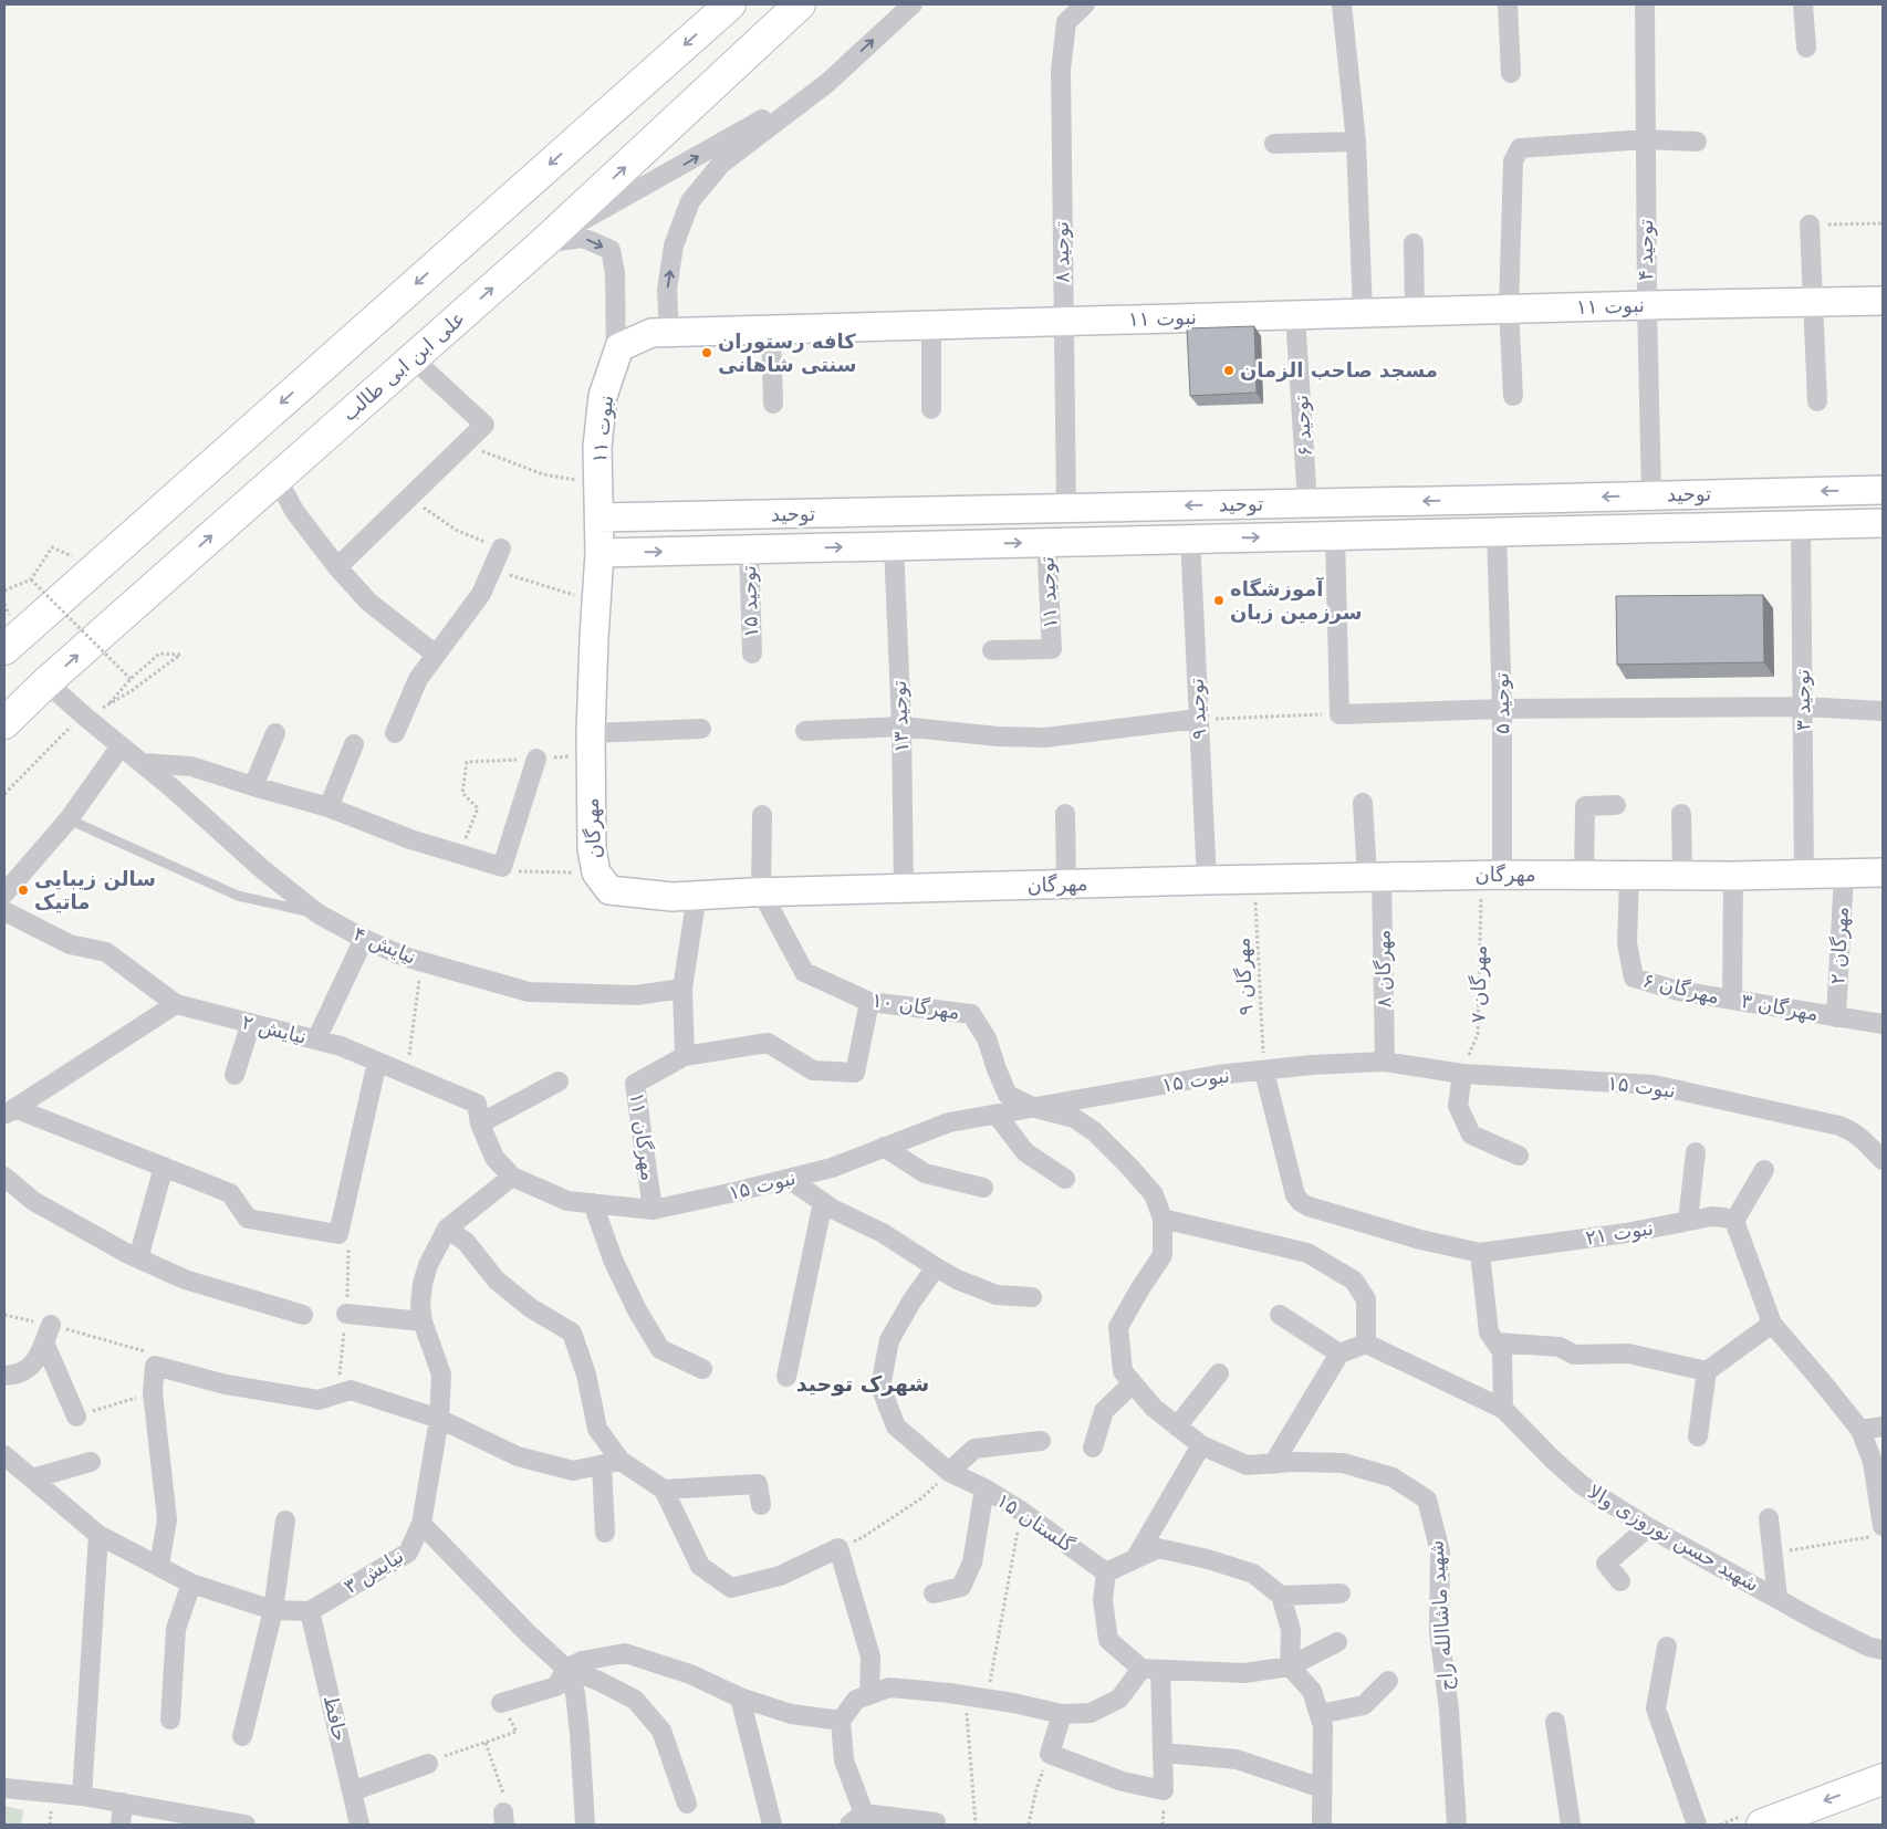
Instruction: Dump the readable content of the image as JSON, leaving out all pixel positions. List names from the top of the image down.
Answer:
{
  "streets": {
    "main road": ["علی ابن ابی طالب"],
    "street": [
      "توحید ۴",
      "توحید ۸",
      "نبوت ۱۱",
      "توحید ۶",
      "توحید",
      "توحید ۱۱",
      "توحید ۱۵",
      "توحید ۳",
      "توحید ۵",
      "توحید ۹",
      "توحید ۱۳",
      "مهرگان",
      "نیایش ۴",
      "مهرگان ۲",
      "مهرگان ۸",
      "مهرگان ۶",
      "مهرگان ۱۰",
      "مهرگان ۳",
      "نیایش ۲",
      "نبوت ۱۵",
      "مهرگان ۱۱",
      "نبوت ۲۱",
      "گلستان ۱۵",
      "شهید حسن نوروزی والا",
      "نیایش ۳",
      "شهید ماشاالله راج",
      "حافظ"
    ],
    "path": ["مهرگان ۹", "مهرگان ۷"]
  },
  "crossings": [
    ["توحید ۴", "نبوت ۱۱"],
    ["توحید ۴", "توحید"],
    ["توحید ۸", "نبوت ۱۱"],
    ["توحید ۸", "توحید"],
    ["نبوت ۱۱", "توحید ۶"],
    ["نبوت ۱۱", "توحید"],
    ["نبوت ۱۱", "مهرگان"],
    ["علی ابن ابی طالب", "نیایش ۴"],
    ["توحید ۶", "توحید"],
    ["توحید", "توحید ۱۱"],
    ["توحید", "توحید ۱۵"],
    ["توحید", "توحید ۳"],
    ["توحید", "توحید ۵"],
    ["توحید", "توحید ۹"],
    ["توحید", "توحید ۱۳"],
    ["توحید", "مهرگان"],
    ["توحید ۳", "مهرگان"],
    ["توحید ۵", "مهرگان"],
    ["توحید ۵", "مهرگان ۷"],
    ["توحید ۹", "مهرگان"],
    ["توحید ۱۳", "مهرگان"],
    ["مهرگان", "مهرگان ۲"],
    ["مهرگان", "مهرگان ۸"],
    ["مهرگان", "مهرگان ۹"],
    ["مهرگان", "مهرگان ۷"],
    ["مهرگان", "مهرگان ۶"],
    ["مهرگان", "مهرگان ۱۰"],
    ["مهرگان", "مهرگان ۳"],
    ["مهرگان ۲", "مهرگان ۳"],
    ["مهرگان ۸", "نبوت ۱۵"],
    ["مهرگان ۹", "نبوت ۱۵"],
    ["مهرگان ۹", "نبوت ۲۱"],
    ["مهرگان ۷", "نبوت ۱۵"],
    ["مهرگان ۶", "مهرگان ۳"],
    ["مهرگان ۱۰", "نبوت ۱۵"],
    ["مهرگان ۱۰", "شهید ماشاالله راج"],
    ["نیایش ۲", "نبوت ۱۵"],
    ["نیایش ۲", "نیایش ۳"],
    ["نبوت ۱۵", "مهرگان ۱۱"],
    ["نبوت ۱۵", "نبوت ۲۱"],
    ["نبوت ۱۵", "نیایش ۳"],
    ["نبوت ۱۵", "شهید ماشاالله راج"],
    ["نیایش ۳", "حافظ"]
  ],
  "districts": ["شهرک توحید"],
  "places": [
    "کافه رستوران سنتی شاهانی",
    "مسجد صاحب الزمان",
    "آموزشگاه سرزمین زبان",
    "سالن زیبایی ماتیک"
  ]
}
